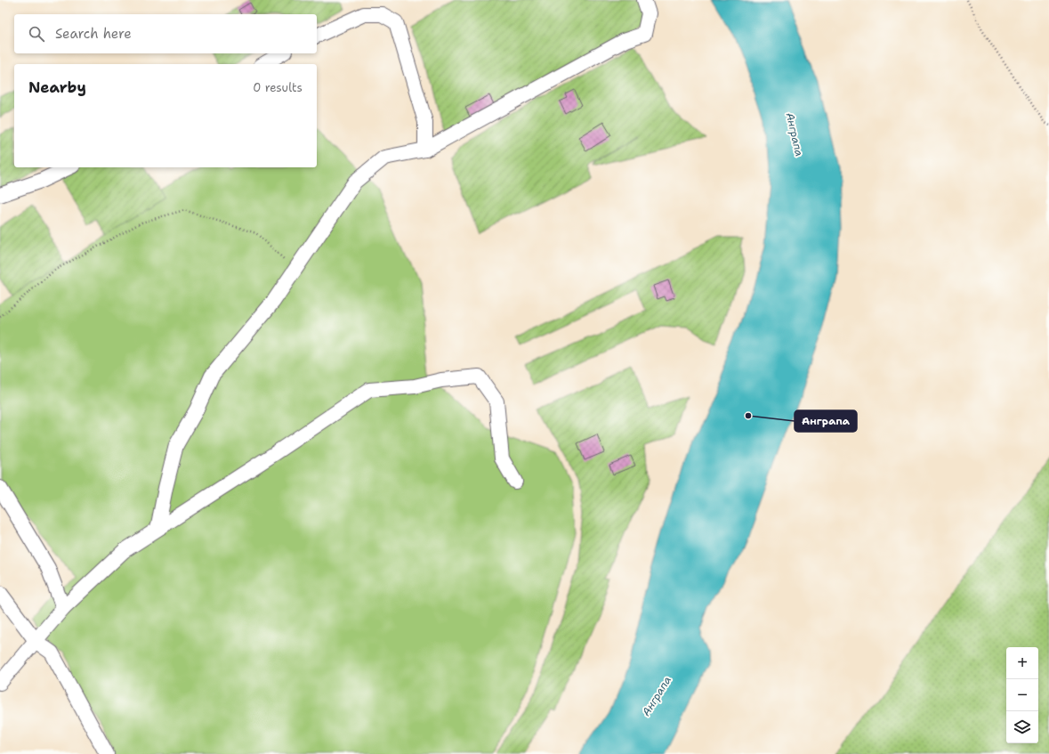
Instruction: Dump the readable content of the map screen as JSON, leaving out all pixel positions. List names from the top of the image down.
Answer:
{
  "water": ["Анграпа"],
  "places": ["Анграпа"],
  "page": {
    "search": "Search here",
    "heading": ["Nearby", "0 results"],
    "map_buttons": ["+", "−"]
  }
}
